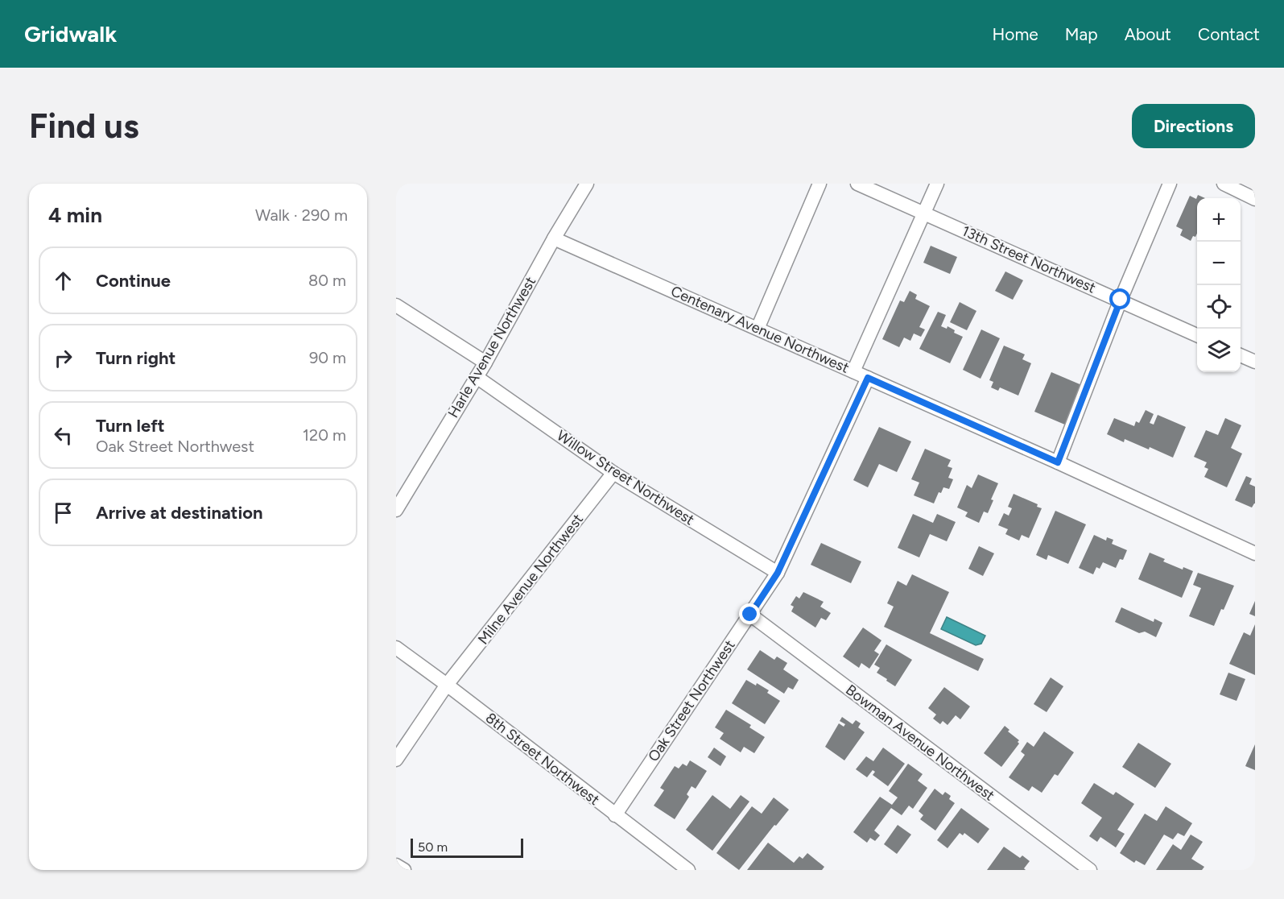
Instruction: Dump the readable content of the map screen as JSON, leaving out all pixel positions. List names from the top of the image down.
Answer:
{
  "streets": {
    "street": [
      "13th Street Northwest",
      "Centenary Avenue Northwest",
      "Harle Avenue Northwest",
      "Willow Street Northwest",
      "Milne Avenue Northwest",
      "Oak Street Northwest",
      "Bowman Avenue Northwest",
      "8th Street Northwest"
    ]
  },
  "crossings": [
    ["Centenary Avenue Northwest", "Harle Avenue Northwest"],
    ["Centenary Avenue Northwest", "Oak Street Northwest"],
    ["Harle Avenue Northwest", "Willow Street Northwest"],
    ["Willow Street Northwest", "Milne Avenue Northwest"],
    ["Willow Street Northwest", "Oak Street Northwest"],
    ["Milne Avenue Northwest", "8th Street Northwest"],
    ["Oak Street Northwest", "Bowman Avenue Northwest"],
    ["Oak Street Northwest", "8th Street Northwest"]
  ],
  "scale_bar": "50 m",
  "page": {
    "header": "Gridwalk",
    "nav": [
      "Home",
      "Map",
      "About",
      "Contact"
    ],
    "buttons": "Directions",
    "title": "Find us",
    "heading": ["4 min", "Walk · 290 m"],
    "map_buttons": ["+", "−"],
    "list": [
      ["Continue", "80 m"],
      ["Turn right", "90 m"],
      ["Turn left", "Oak Street Northwest", "120 m"],
      "Arrive at destination"
    ],
    "scale": "50 m"
  }
}
